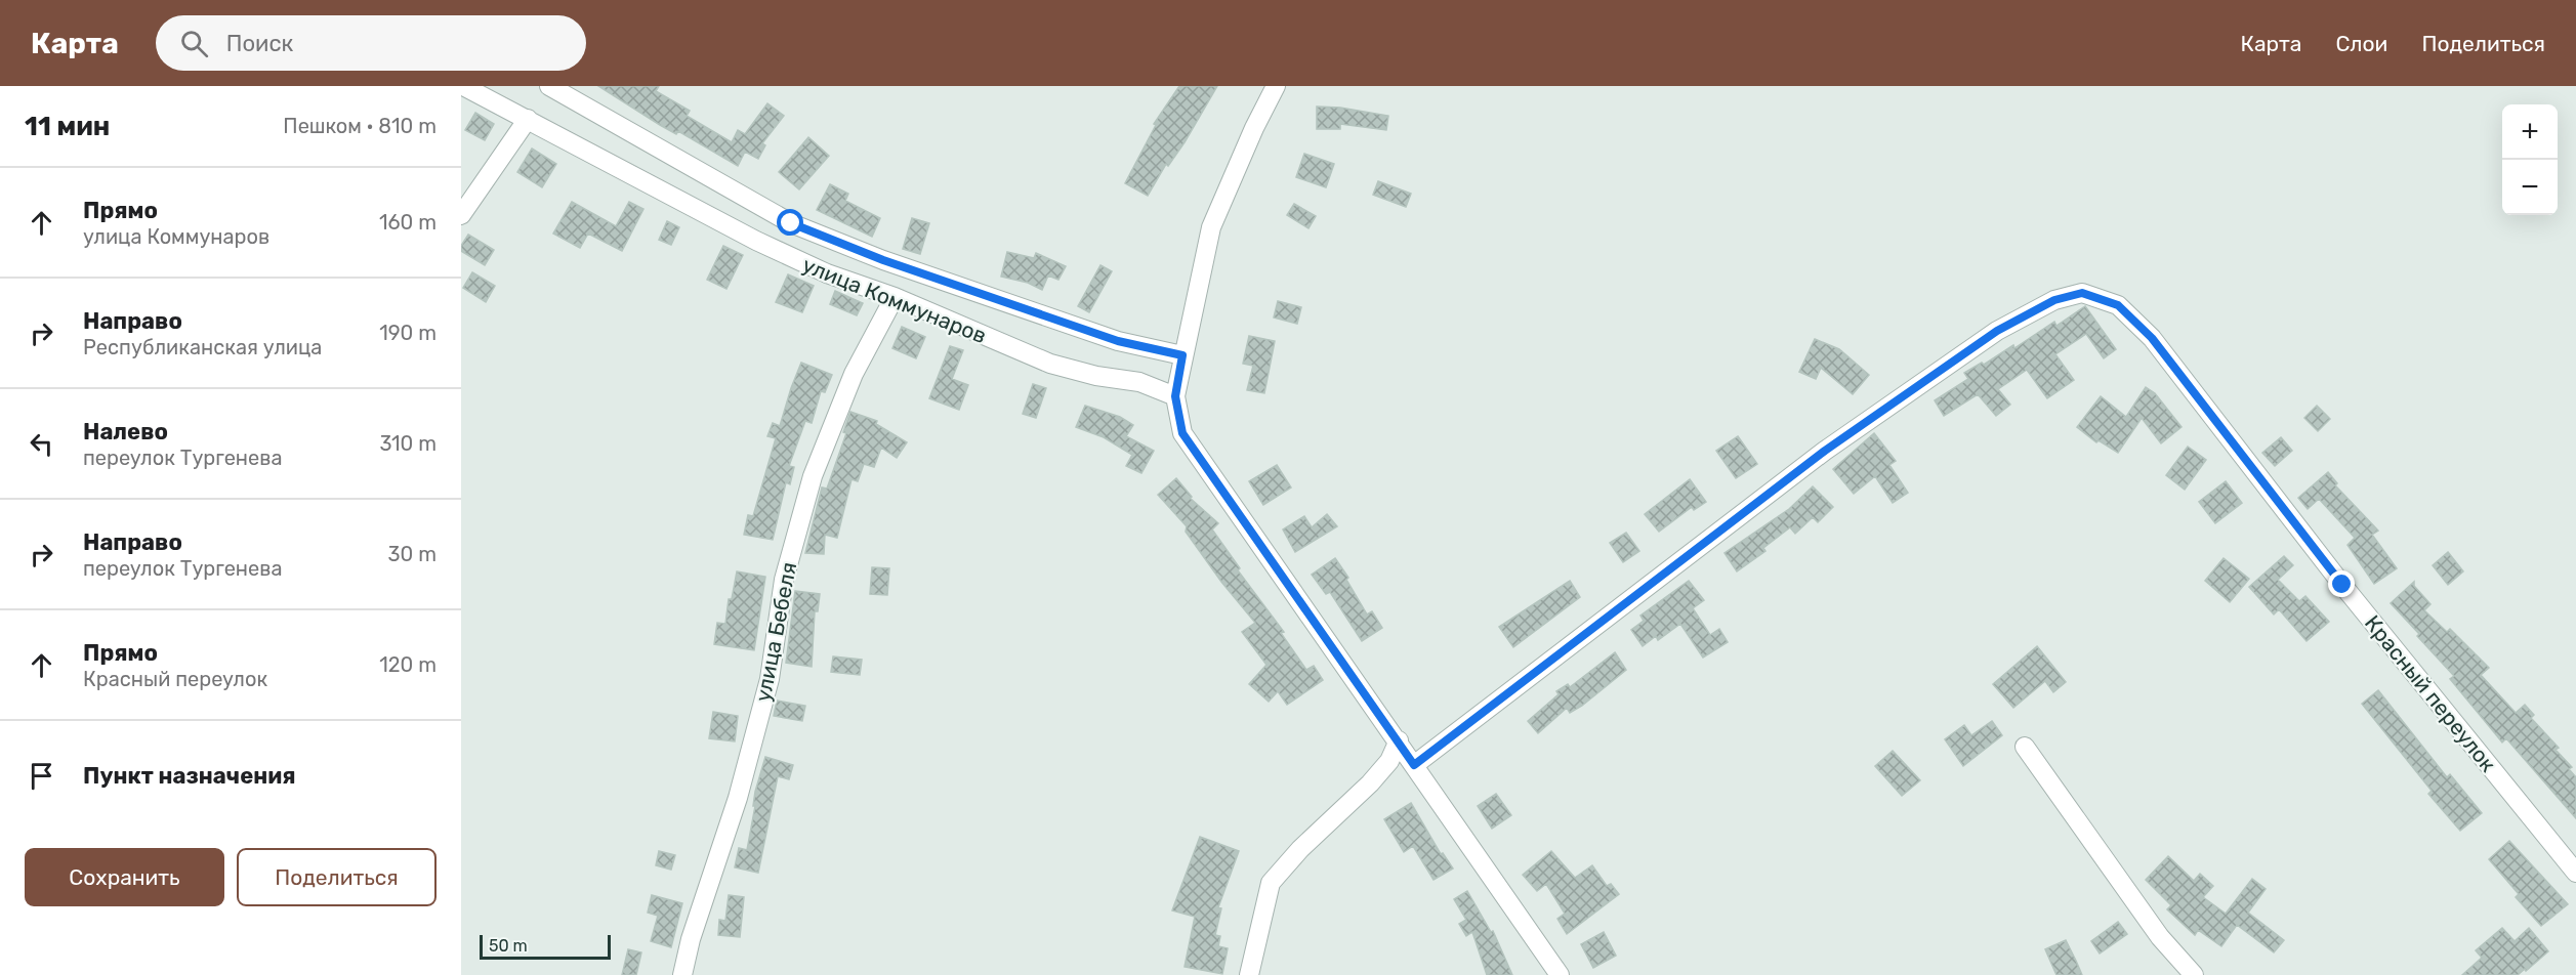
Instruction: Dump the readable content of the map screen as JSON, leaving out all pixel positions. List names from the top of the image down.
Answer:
{
  "streets": {
    "street": ["улица Коммунаров", "улица Бебеля", "Красный переулок"]
  },
  "crossings": [
    ["улица Коммунаров", "улица Бебеля"]
  ],
  "scale_bar": "50 m",
  "page": {
    "header": "Карта",
    "search": "Поиск",
    "nav": ["Карта", "Слои", "Поделиться"],
    "heading": ["11 мин", "Пешком · 810 m"],
    "map_buttons": ["+", "−"],
    "list": [
      ["Прямо", "улица Коммунаров", "160 m"],
      ["Направо", "Республиканская улица", "190 m"],
      ["Налево", "переулок Тургенева", "310 m"],
      ["Направо", "переулок Тургенева", "30 m"],
      ["Прямо", "Красный переулок", "120 m"],
      "Пункт назначения"
    ],
    "buttons": ["Сохранить", "Поделиться"],
    "scale": "50 m"
  }
}
